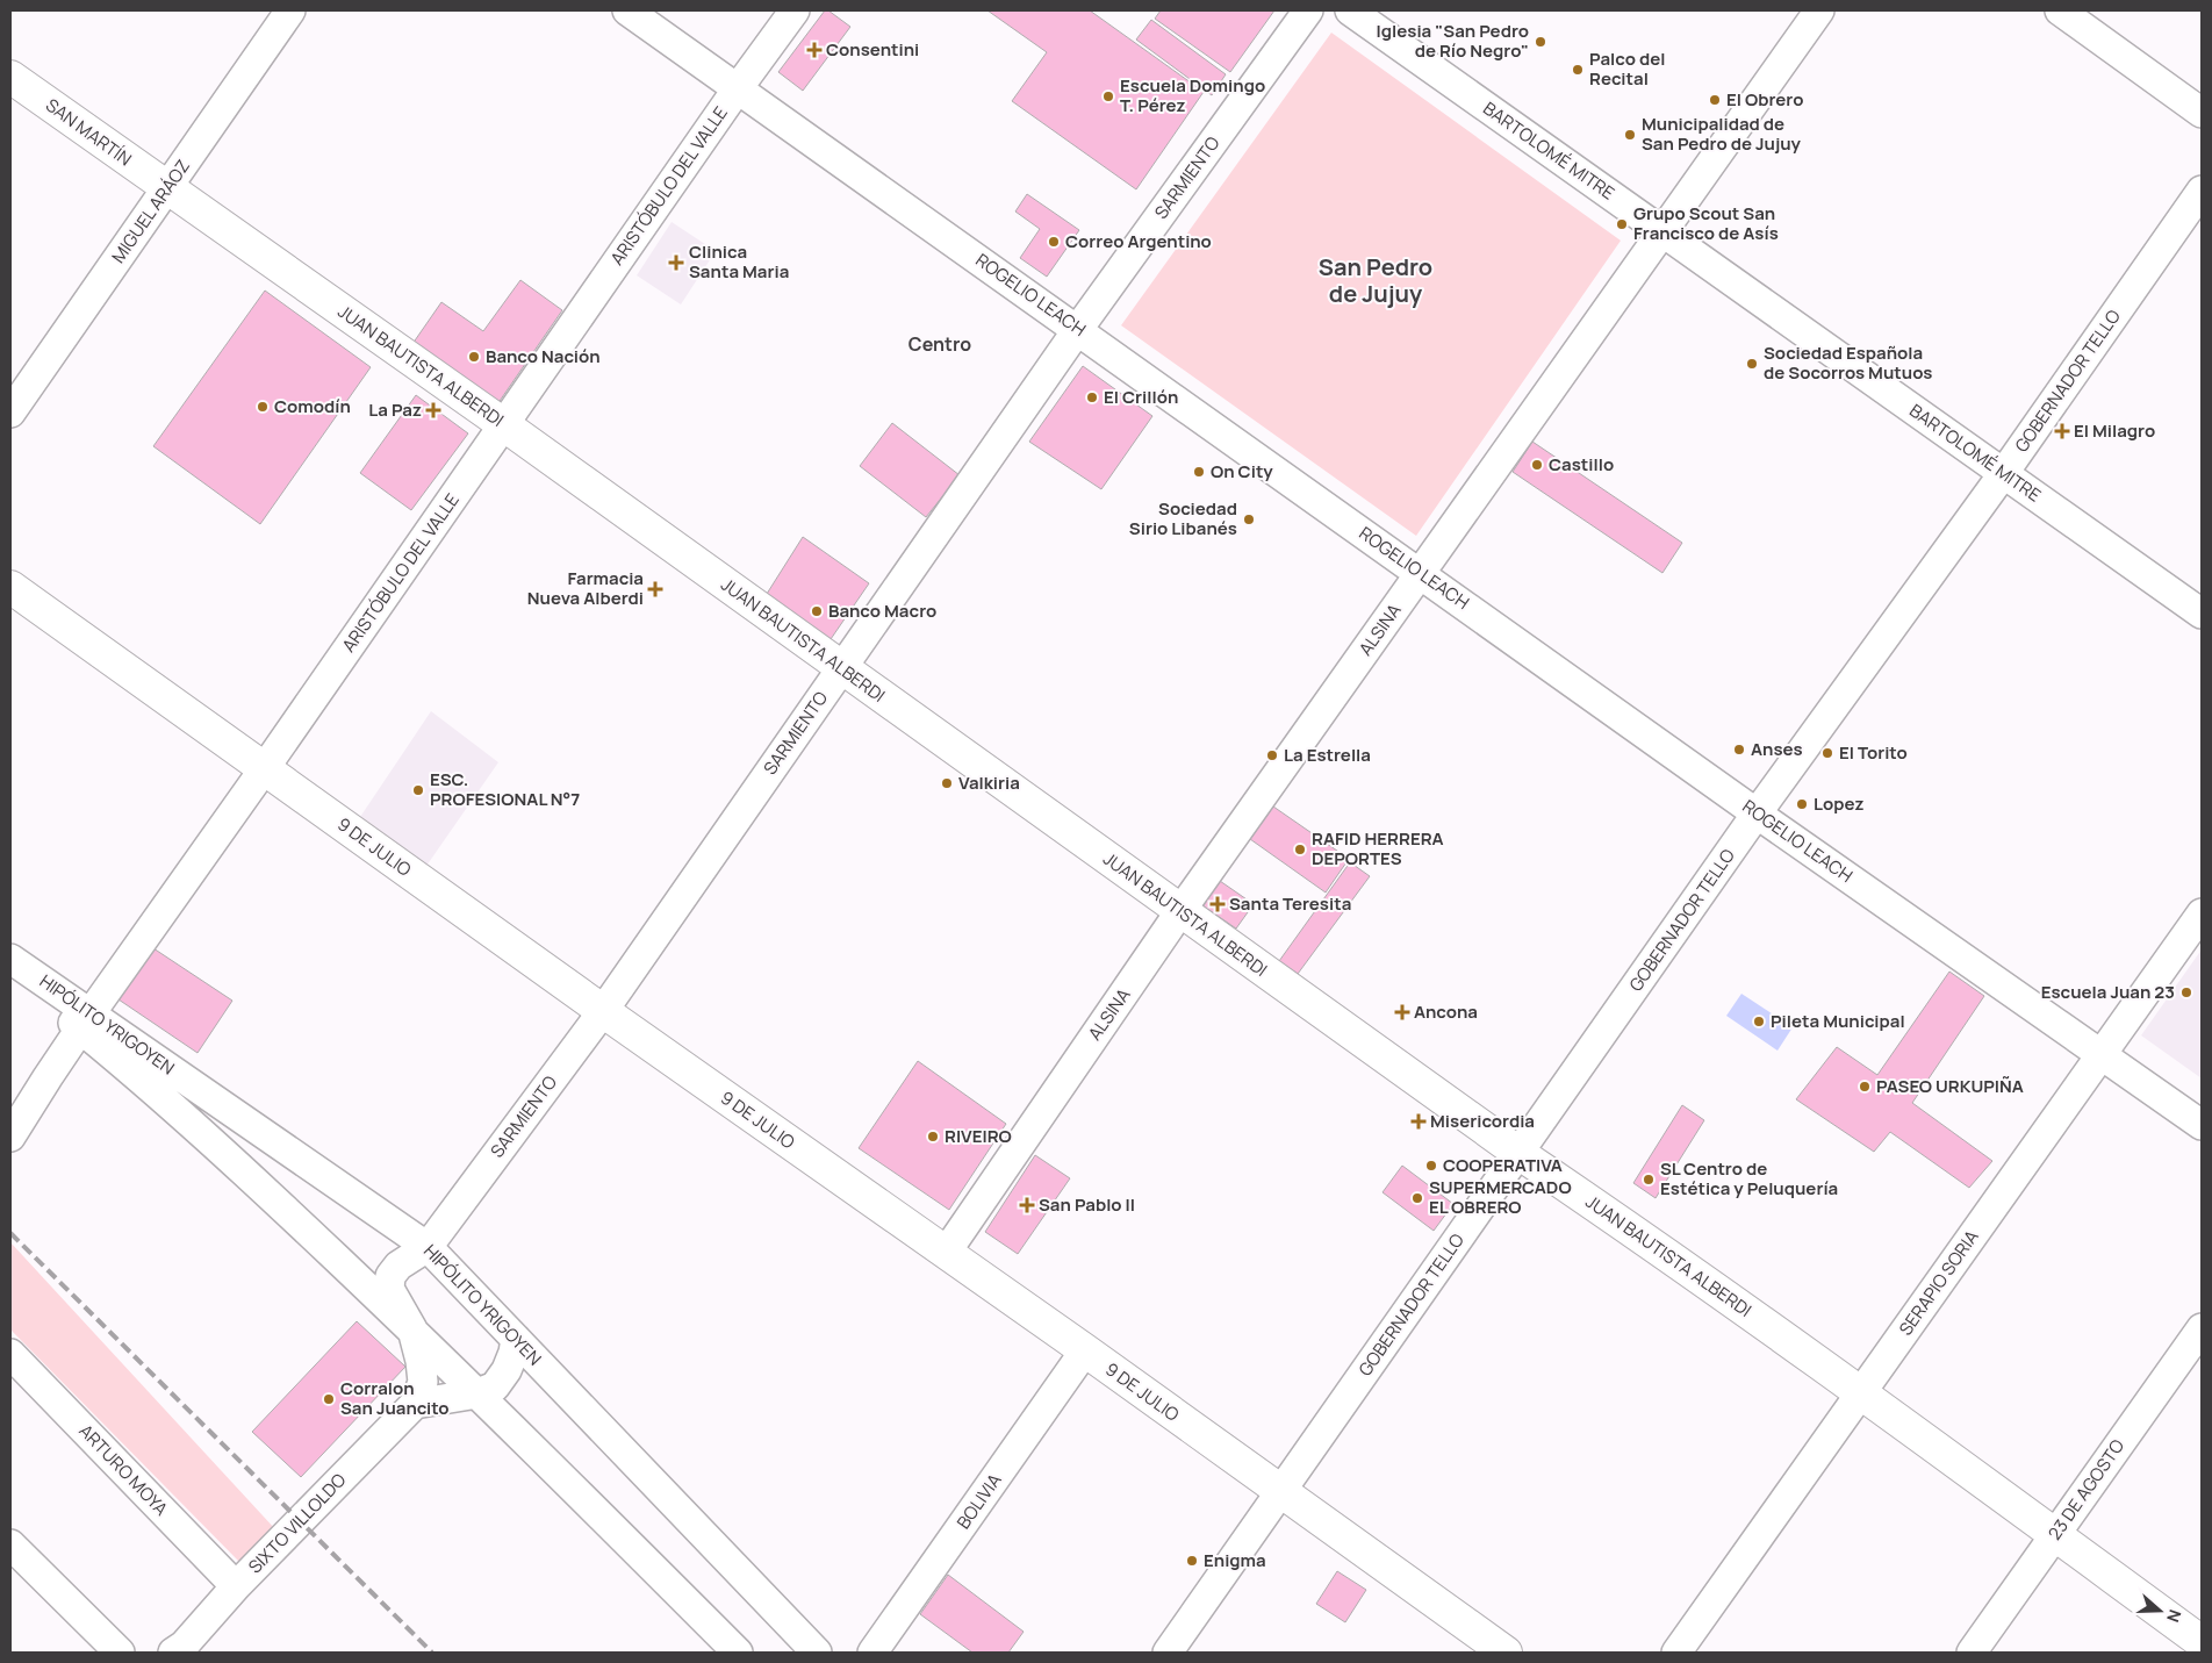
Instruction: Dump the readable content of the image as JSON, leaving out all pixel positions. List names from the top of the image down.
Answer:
{
  "streets": {
    "main road": ["SAN MARTÍN", "JUAN BAUTISTA ALBERDI", "9 DE JULIO"],
    "street": [
      "BARTOLOMÉ MITRE",
      "SARMIENTO",
      "ARISTÓBULO DEL VALLE",
      "MIGUEL ARÁOZ",
      "ROGELIO LEACH",
      "GOBERNADOR TELLO",
      "ALSINA",
      "HIPÓLITO YRIGOYEN",
      "SERAPIO SORIA",
      "ARTURO MOYA",
      "23 DE AGOSTO",
      "BOLIVIA",
      "SIXTO VILLOLDO"
    ]
  },
  "crossings": [
    ["SAN MARTÍN", "MIGUEL ARÁOZ"],
    ["SAN MARTÍN", "JUAN BAUTISTA ALBERDI"],
    ["BARTOLOMÉ MITRE", "GOBERNADOR TELLO"],
    ["BARTOLOMÉ MITRE", "ALSINA"],
    ["SARMIENTO", "ROGELIO LEACH"],
    ["SARMIENTO", "JUAN BAUTISTA ALBERDI"],
    ["SARMIENTO", "9 DE JULIO"],
    ["SARMIENTO", "HIPÓLITO YRIGOYEN"],
    ["SARMIENTO", "SIXTO VILLOLDO"],
    ["ARISTÓBULO DEL VALLE", "ROGELIO LEACH"],
    ["ARISTÓBULO DEL VALLE", "JUAN BAUTISTA ALBERDI"],
    ["ARISTÓBULO DEL VALLE", "9 DE JULIO"],
    ["ARISTÓBULO DEL VALLE", "HIPÓLITO YRIGOYEN"],
    ["MIGUEL ARÁOZ", "JUAN BAUTISTA ALBERDI"],
    ["ROGELIO LEACH", "GOBERNADOR TELLO"],
    ["ROGELIO LEACH", "ALSINA"],
    ["ROGELIO LEACH", "SERAPIO SORIA"],
    ["JUAN BAUTISTA ALBERDI", "GOBERNADOR TELLO"],
    ["JUAN BAUTISTA ALBERDI", "ALSINA"],
    ["JUAN BAUTISTA ALBERDI", "SERAPIO SORIA"],
    ["JUAN BAUTISTA ALBERDI", "23 DE AGOSTO"],
    ["GOBERNADOR TELLO", "9 DE JULIO"],
    ["ALSINA", "9 DE JULIO"],
    ["9 DE JULIO", "BOLIVIA"],
    ["ARTURO MOYA", "SIXTO VILLOLDO"]
  ],
  "districts": ["San Pedro de Jujuy", "Centro"],
  "places": {
    "other": [
      "Iglesia \"San Pedro de Río Negro\"",
      "Palco del Recital",
      "Escuela Domingo T. Pérez",
      "El Obrero",
      "Municipalidad de San Pedro de Jujuy",
      "Grupo Scout San Francisco de Asís",
      "Correo Argentino",
      "Banco Nación",
      "Sociedad Española de Socorros Mutuos",
      "El Crillón",
      "Comodín",
      "Castillo",
      "On City",
      "Sociedad Sirio Libanés",
      "Banco Macro",
      "Anses",
      "El Torito",
      "La Estrella",
      "Valkiria",
      "ESC. PROFESIONAL N°7",
      "Lopez",
      "RAFID HERRERA DEPORTES",
      "Escuela Juan 23",
      "Pileta Municipal",
      "PASEO URKUPIÑA",
      "RIVEIRO",
      "COOPERATIVA",
      "SL Centro de Estética y Peluquería",
      "SUPERMERCADO EL OBRERO",
      "Corralon San Juancito",
      "Enigma"
    ],
    "health": [
      "Consentini",
      "Clinica Santa Maria",
      "La Paz",
      "El Milagro",
      "Farmacia Nueva Alberdi",
      "Santa Teresita",
      "Ancona",
      "Misericordia",
      "San Pablo II"
    ]
  },
  "north": "right"
}
